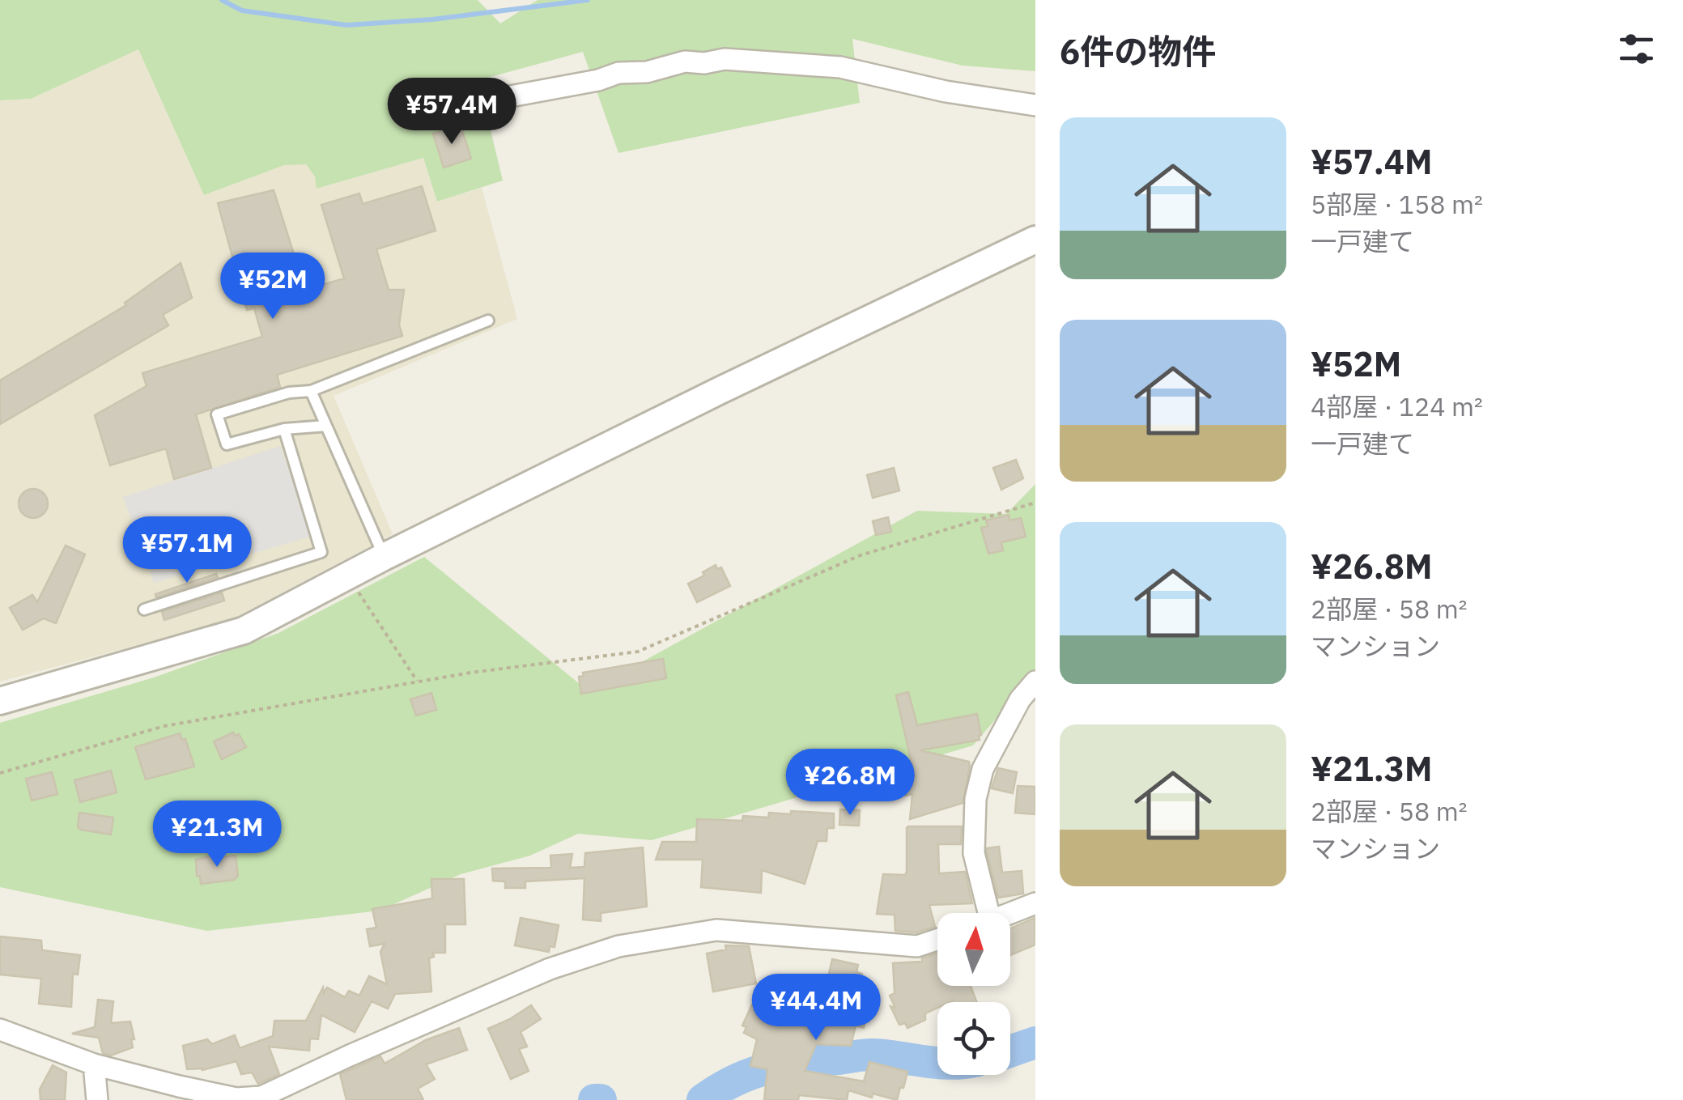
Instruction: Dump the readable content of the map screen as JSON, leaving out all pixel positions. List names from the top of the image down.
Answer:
{
  "north": "top",
  "page": {
    "heading": "6件の物件",
    "price": [
      "¥57.4M",
      "¥52M",
      "¥57.1M",
      "¥26.8M",
      "¥21.3M",
      "¥44.4M"
    ],
    "list": [
      {
        "name": "¥57.4M",
        "note": "5部屋 · 158 m² · 一戸建て"
      },
      {
        "name": "¥52M",
        "note": "4部屋 · 124 m² · 一戸建て"
      },
      {
        "name": "¥26.8M",
        "note": "2部屋 · 58 m² · マンション"
      },
      {
        "name": "¥21.3M",
        "note": "2部屋 · 58 m² · マンション"
      }
    ]
  }
}
